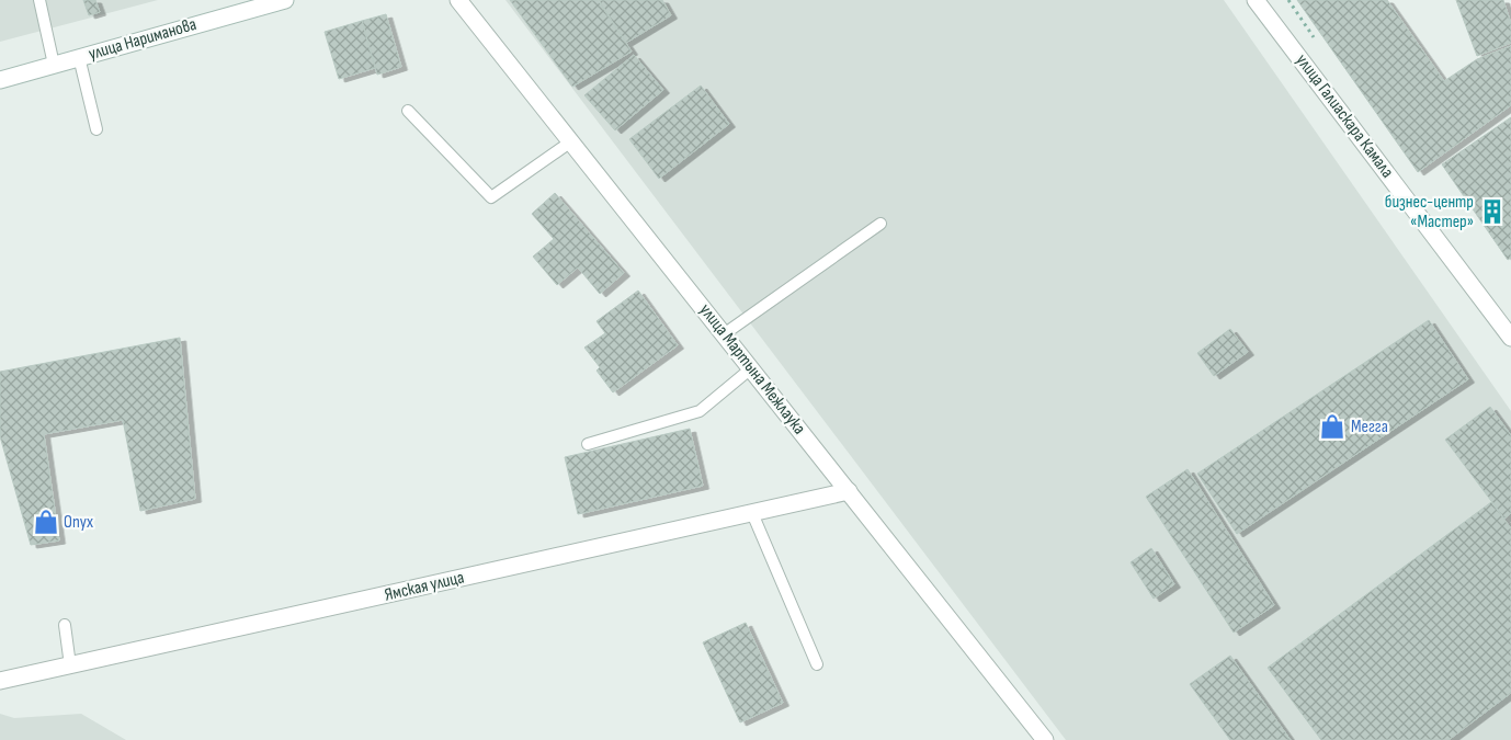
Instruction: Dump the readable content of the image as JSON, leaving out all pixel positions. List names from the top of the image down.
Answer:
{
  "streets": {
    "street": [
      "улица Нариманова",
      "улица Галиаскара Камала",
      "улица Мартына Межлаука",
      "Ямская улица"
    ]
  },
  "crossings": [
    ["улица Мартына Межлаука", "Ямская улица"]
  ],
  "places": {
    "building": ["бизнес-центр «Мастер»"],
    "shop": ["Мегга", "Onyx"]
  }
}
